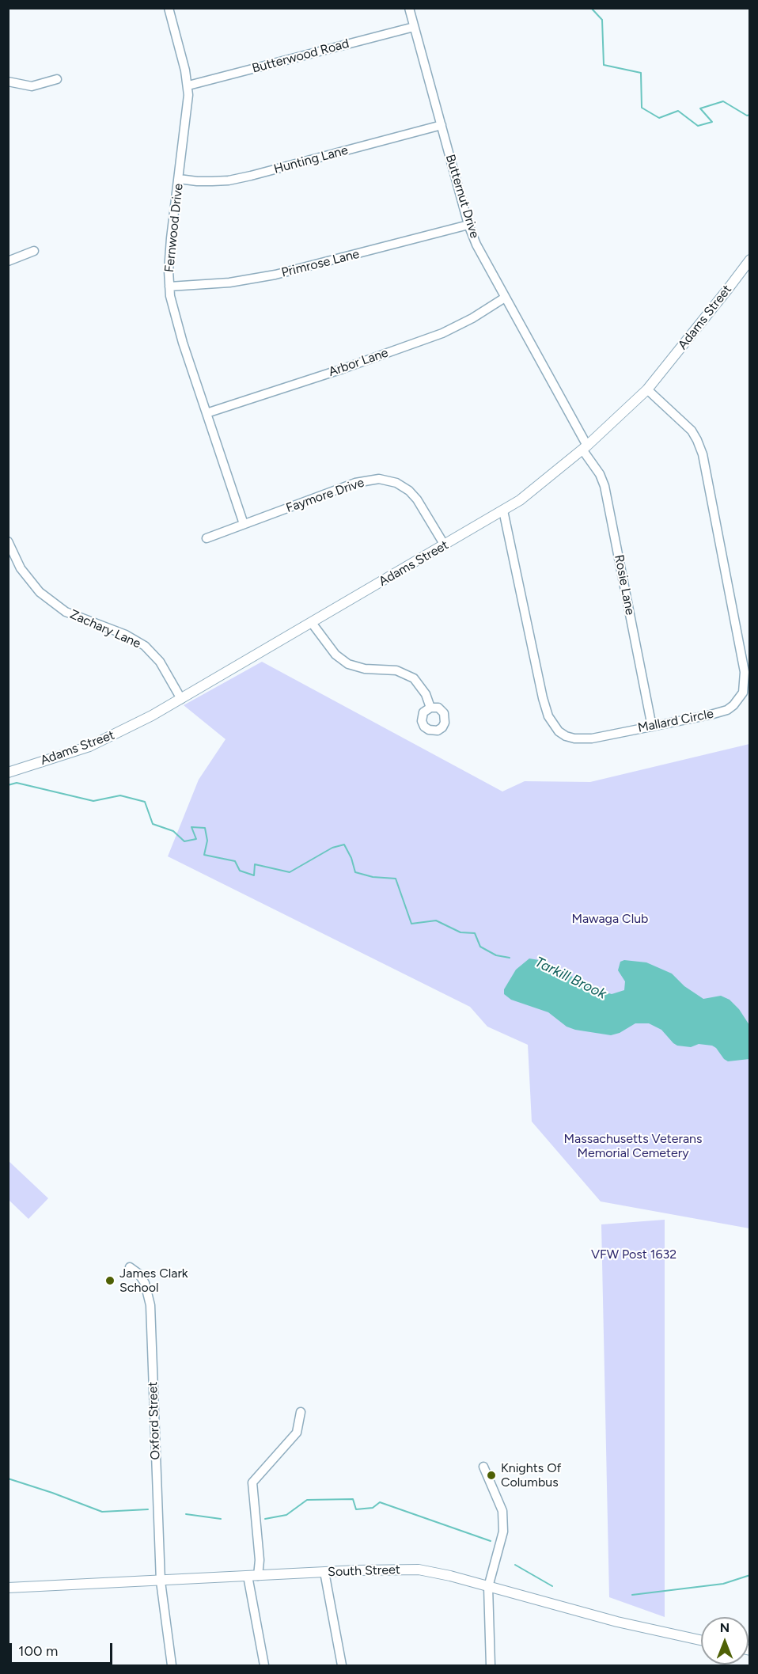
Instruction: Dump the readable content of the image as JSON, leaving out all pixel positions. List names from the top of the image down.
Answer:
{
  "streets": {
    "street": [
      "Butterwood Road",
      "Hunting Lane",
      "Butternut Drive",
      "Fernwood Drive",
      "Primrose Lane",
      "Adams Street",
      "Arbor Lane",
      "Faymore Drive",
      "Rosie Lane",
      "Zachary Lane",
      "Mallard Circle",
      "Oxford Street",
      "South Street"
    ]
  },
  "crossings": [
    ["Butterwood Road", "Butternut Drive"],
    ["Butterwood Road", "Fernwood Drive"],
    ["Hunting Lane", "Butternut Drive"],
    ["Hunting Lane", "Fernwood Drive"],
    ["Butternut Drive", "Primrose Lane"],
    ["Butternut Drive", "Adams Street"],
    ["Butternut Drive", "Arbor Lane"],
    ["Butternut Drive", "Rosie Lane"],
    ["Fernwood Drive", "Primrose Lane"],
    ["Fernwood Drive", "Arbor Lane"],
    ["Fernwood Drive", "Faymore Drive"],
    ["Adams Street", "Faymore Drive"],
    ["Adams Street", "Rosie Lane"],
    ["Adams Street", "Zachary Lane"],
    ["Adams Street", "Mallard Circle"],
    ["Rosie Lane", "Mallard Circle"],
    ["Oxford Street", "South Street"]
  ],
  "water": ["Tarkill Brook"],
  "parks": ["Mawaga Club", "Massachusetts Veterans Memorial Cemetery", "VFW Post 1632"],
  "places": ["James Clark School", "Knights Of Columbus"],
  "scale_bar": "100 m",
  "north": "top"
}
